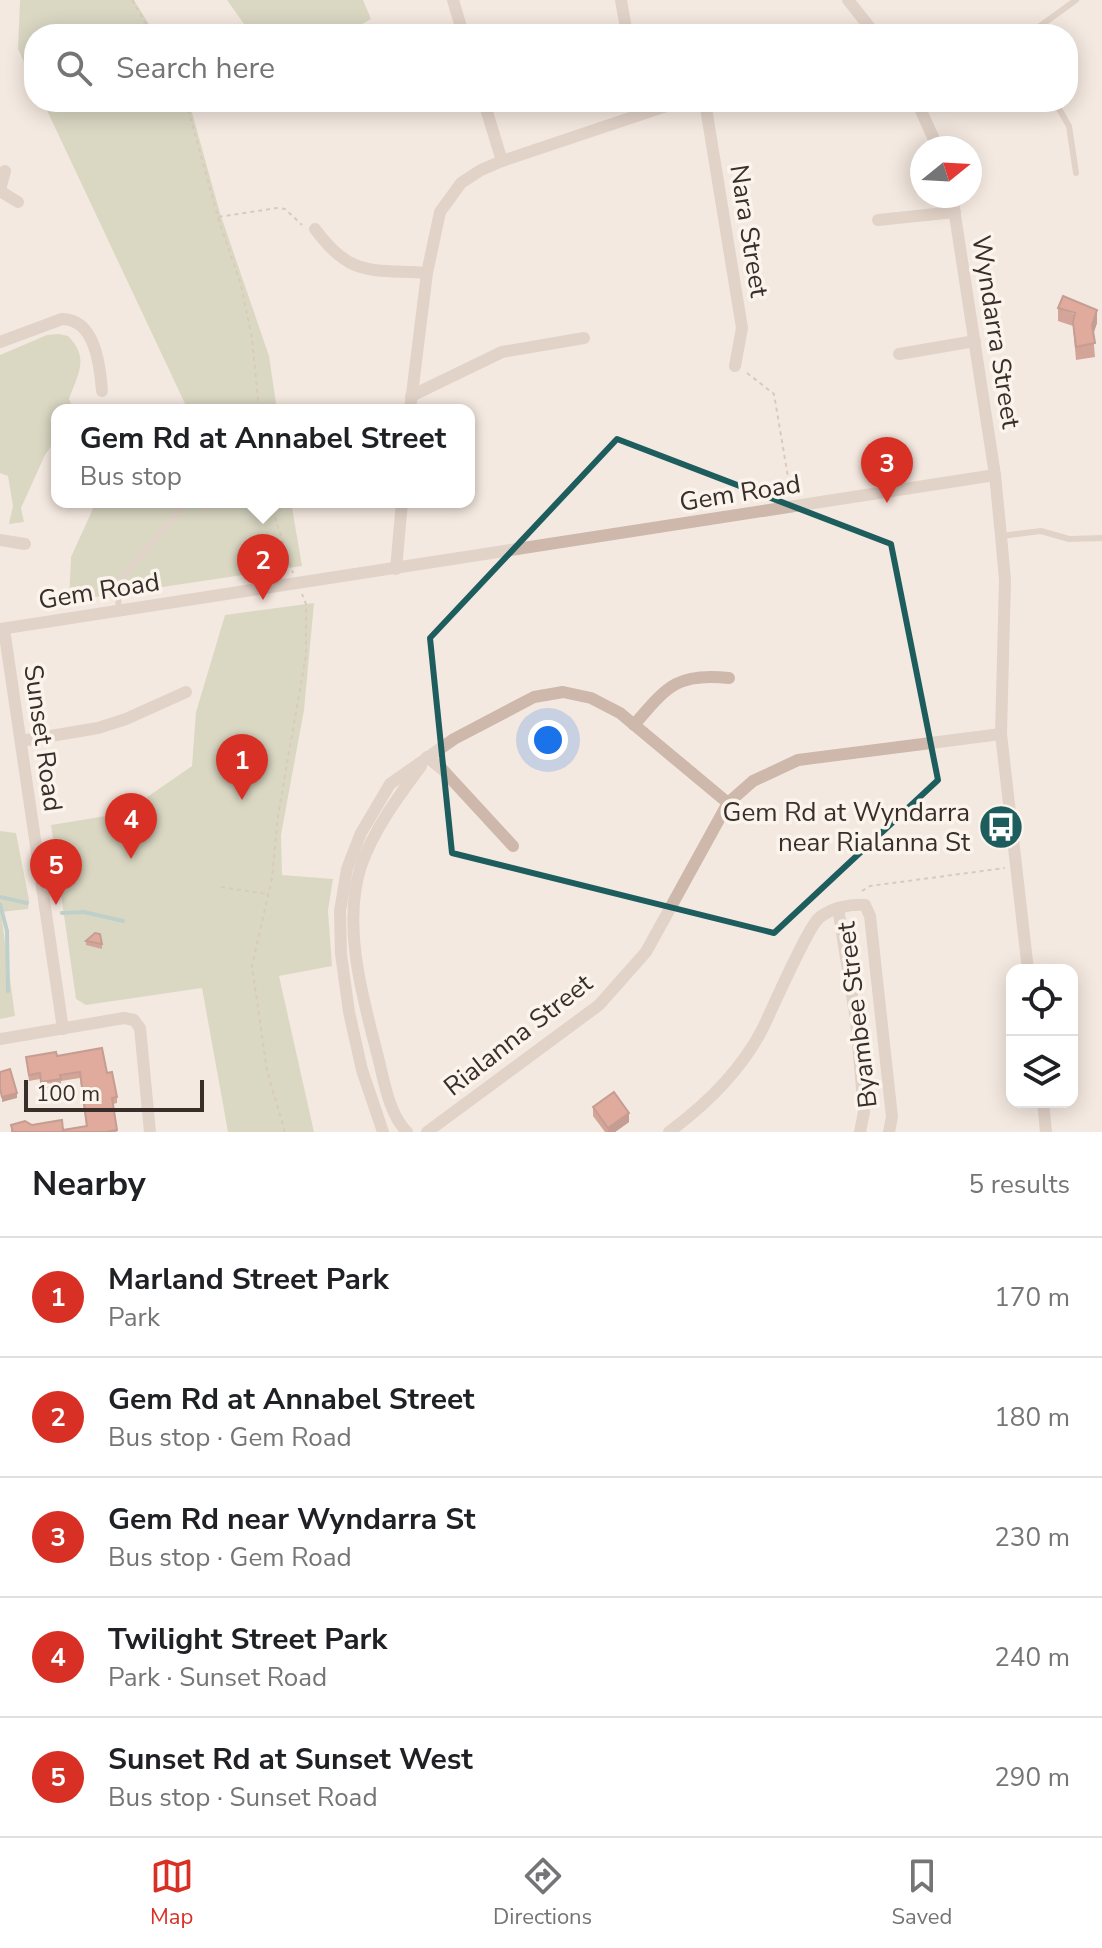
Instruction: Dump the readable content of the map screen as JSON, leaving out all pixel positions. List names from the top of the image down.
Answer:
{
  "streets": {
    "street": [
      "Nara Street",
      "Wyndarra Street",
      "Gem Road",
      "Sunset Road",
      "Byambee Street",
      "Rialanna Street"
    ]
  },
  "crossings": [
    ["Wyndarra Street", "Gem Road"],
    ["Gem Road", "Sunset Road"]
  ],
  "places": {
    "bus stop": ["Gem Rd at Wyndarra near Rialanna St"]
  },
  "scale_bar": "100 m",
  "north": "right",
  "page": {
    "search": "Search here",
    "popup": ["Gem Rd at Annabel Street", "Bus stop"],
    "pins": [
      "3",
      "2",
      "1",
      "4",
      "5"
    ],
    "scale": "100 m",
    "heading": ["Nearby", "5 results"],
    "list": [
      {
        "mark": "1",
        "name": "Marland Street Park",
        "note": "Park",
        "value": "170 m"
      },
      {
        "mark": "2",
        "name": "Gem Rd at Annabel Street",
        "note": "Bus stop · Gem Road",
        "value": "180 m"
      },
      {
        "mark": "3",
        "name": "Gem Rd near Wyndarra St",
        "note": "Bus stop · Gem Road",
        "value": "230 m"
      },
      {
        "mark": "4",
        "name": "Twilight Street Park",
        "note": "Park · Sunset Road",
        "value": "240 m"
      },
      {
        "mark": "5",
        "name": "Sunset Rd at Sunset West",
        "note": "Bus stop · Sunset Road",
        "value": "290 m"
      }
    ],
    "nav": ["Map", "Directions", "Saved"]
  }
}
